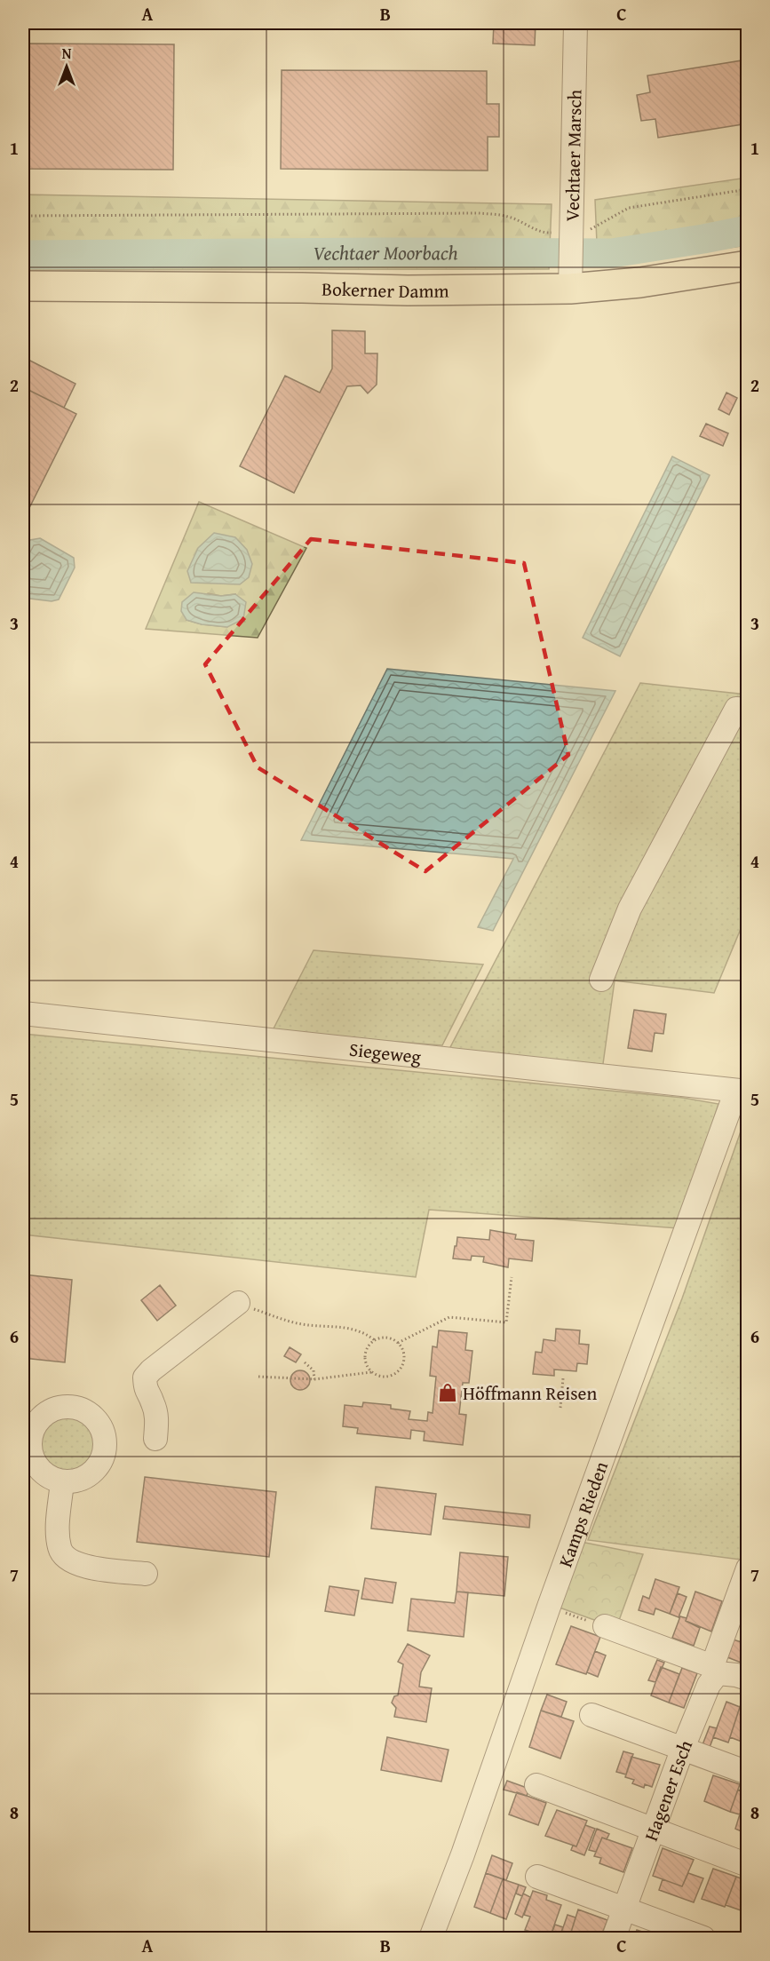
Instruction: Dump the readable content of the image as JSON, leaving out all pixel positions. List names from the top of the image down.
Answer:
{
  "streets": {
    "main road": ["Bokerner Damm"],
    "street": [
      "Vechtaer Marsch",
      "Siegeweg",
      "Kamps Rieden",
      "Hagener Esch"
    ]
  },
  "crossings": [
    ["Vechtaer Marsch", "Bokerner Damm"],
    ["Siegeweg", "Kamps Rieden"]
  ],
  "water": ["Vechtaer Moorbach"],
  "places": {
    "shop": ["Höffmann Reisen"]
  },
  "north": "top",
  "grid": {
    "columns": ["A", "B", "C"],
    "rows": [
      "1",
      "2",
      "3",
      "4",
      "5",
      "6",
      "7",
      "8"
    ]
  }
}
